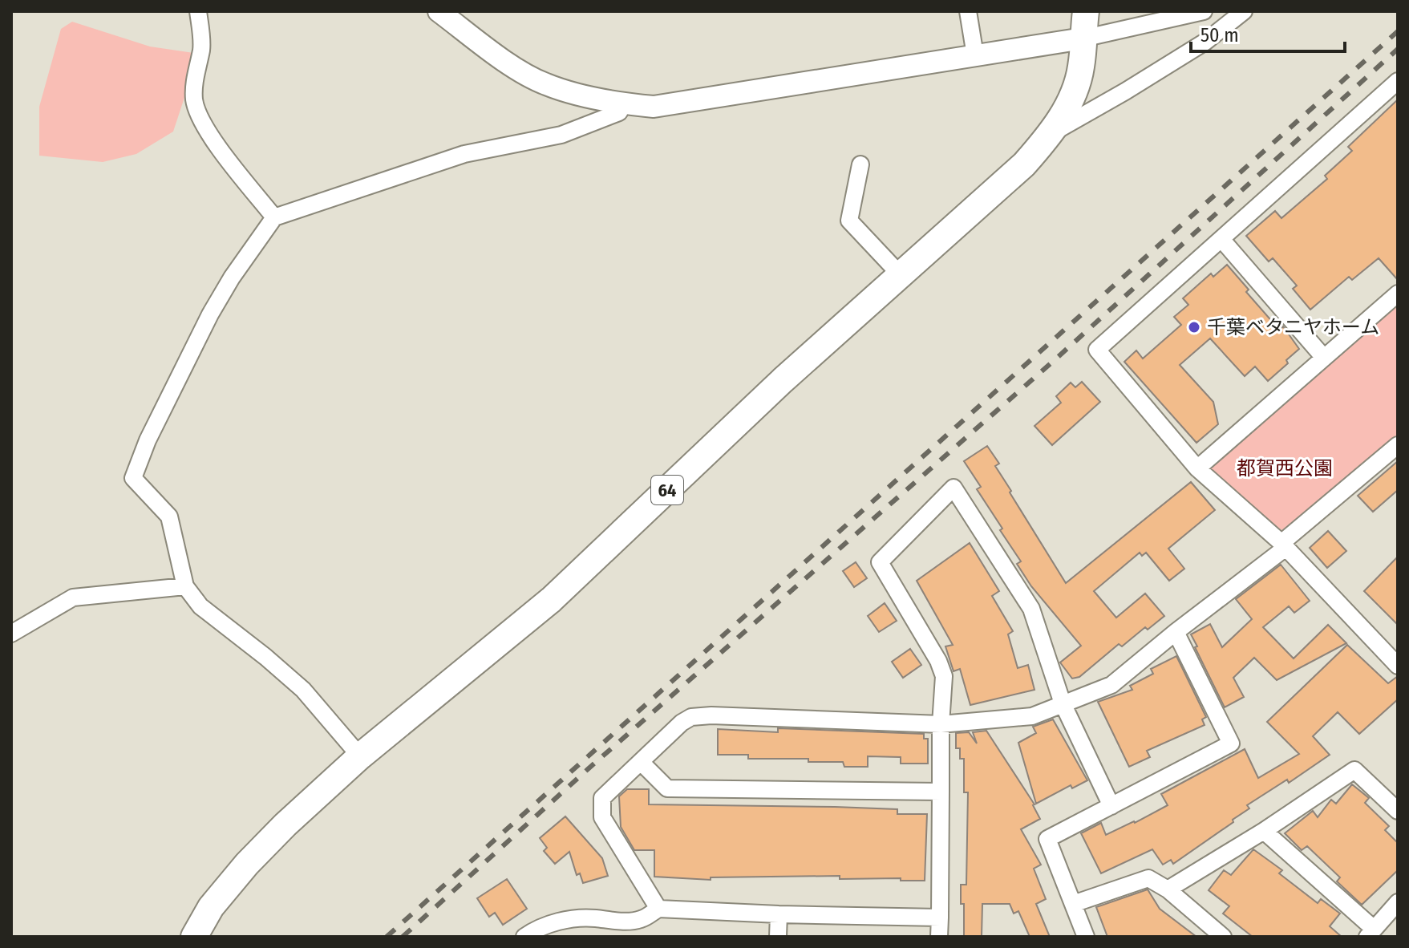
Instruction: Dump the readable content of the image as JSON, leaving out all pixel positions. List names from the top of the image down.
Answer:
{
  "streets": {
    "main road": ["64"]
  },
  "parks": ["都賀西公園"],
  "places": ["千葉ベタニヤホーム"],
  "scale_bar": "50 m"
}
